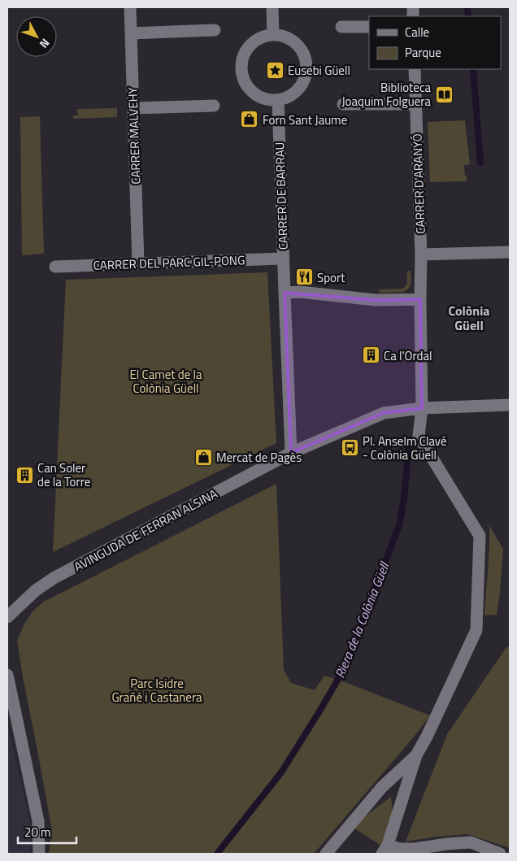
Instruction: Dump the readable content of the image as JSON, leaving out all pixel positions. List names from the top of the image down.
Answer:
{
  "streets": {
    "street": [
      "CARRER MALVEHY",
      "CARRER D'ARANYÓ",
      "CARRER DE BARRAU",
      "CARRER DEL PARC GIL-PONG",
      "AVINGUDA DE FERRAN ALSINA"
    ]
  },
  "crossings": [
    ["CARRER MALVEHY", "CARRER DEL PARC GIL-PONG"],
    ["CARRER D'ARANYÓ", "AVINGUDA DE FERRAN ALSINA"],
    ["CARRER DE BARRAU", "CARRER DEL PARC GIL-PONG"],
    ["CARRER DE BARRAU", "AVINGUDA DE FERRAN ALSINA"]
  ],
  "districts": ["Colònia Güell"],
  "water": ["Riera de la Colònia Güell"],
  "parks": ["El Camet de la Colònia Güell", "Parc Isidre Grañé i Castanera"],
  "places": {
    "place": ["Eusebi Güell"],
    "library": ["Biblioteca Joaquim Folguera"],
    "shop": ["Forn Sant Jaume", "Mercat de Pagès"],
    "restaurant": ["Sport"],
    "building": ["Ca l'Ordal", "Can Soler de la Torre"],
    "bus stop": ["Pl. Anselm Clavé - Colònia Güell"]
  },
  "legend": ["Calle", "Parque"],
  "scale_bar": "20 m",
  "north": "bottom right"
}
